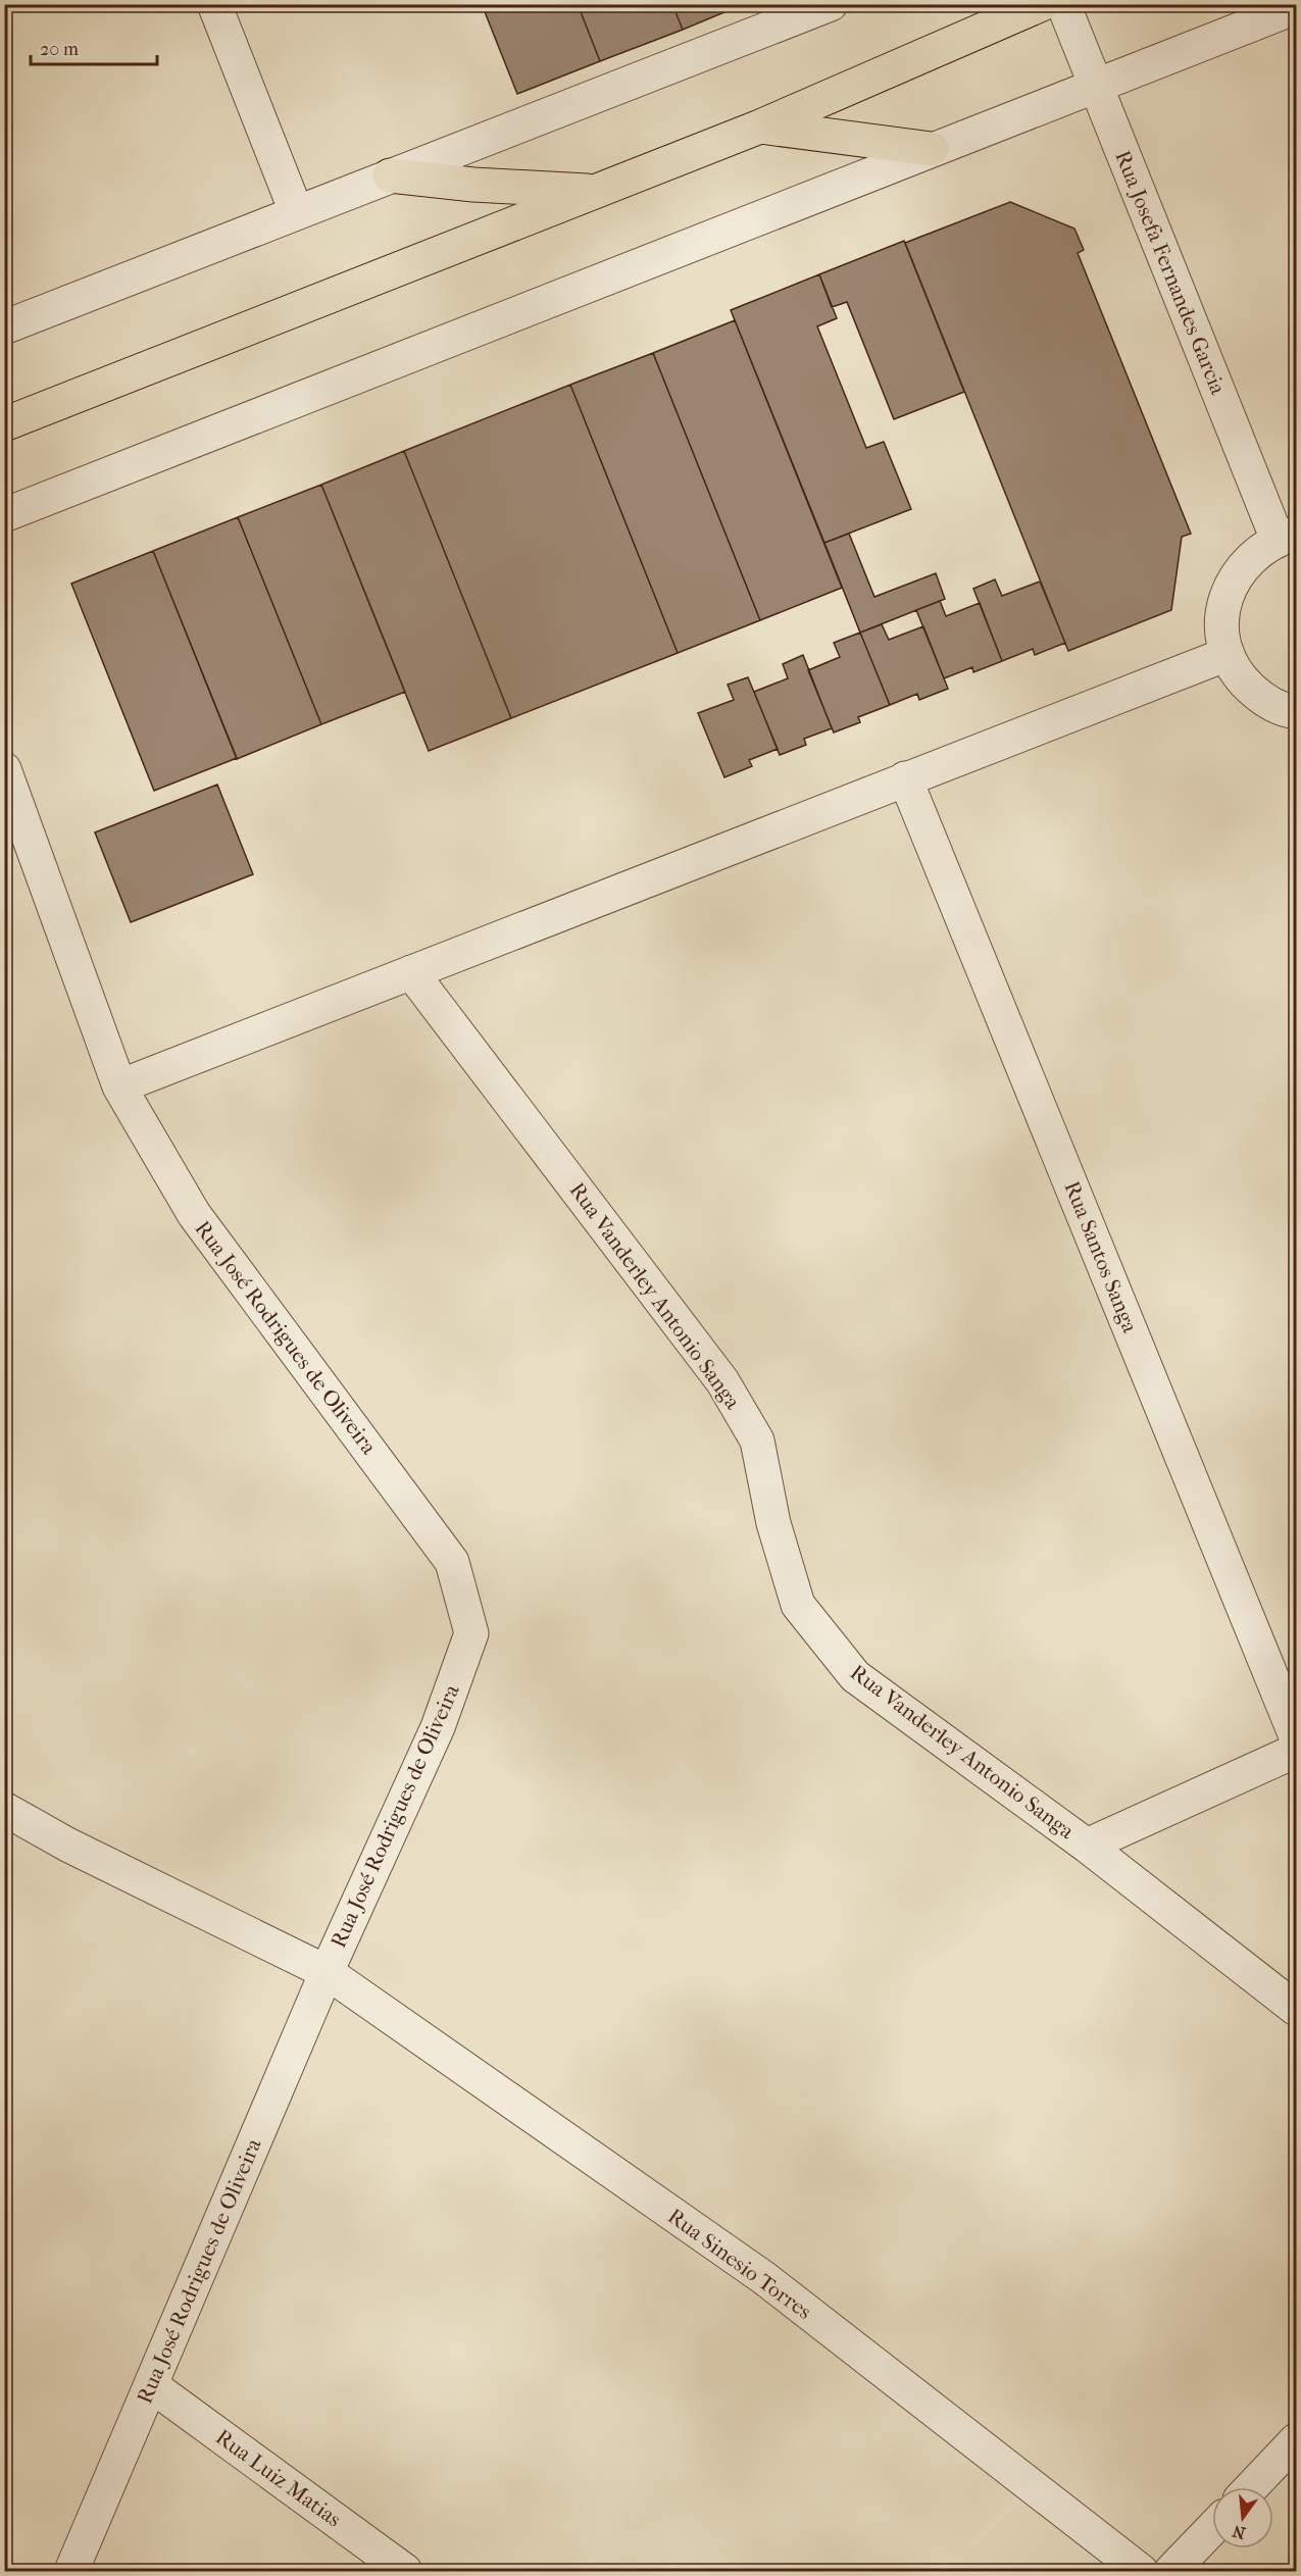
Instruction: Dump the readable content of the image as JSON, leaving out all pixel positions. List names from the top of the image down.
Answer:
{
  "streets": {
    "street": [
      "Rua Josefa Fernandes Garcia",
      "Rua Santos Sanga",
      "Rua Vanderley Antonio Sanga",
      "Rua José Rodrigues de Oliveira",
      "Rua Sinesio Torres",
      "Rua Luiz Matias"
    ]
  },
  "crossings": [
    ["Rua José Rodrigues de Oliveira", "Rua Sinesio Torres"],
    ["Rua José Rodrigues de Oliveira", "Rua Luiz Matias"]
  ],
  "scale_bar": "20 m",
  "north": "bottom"
}
